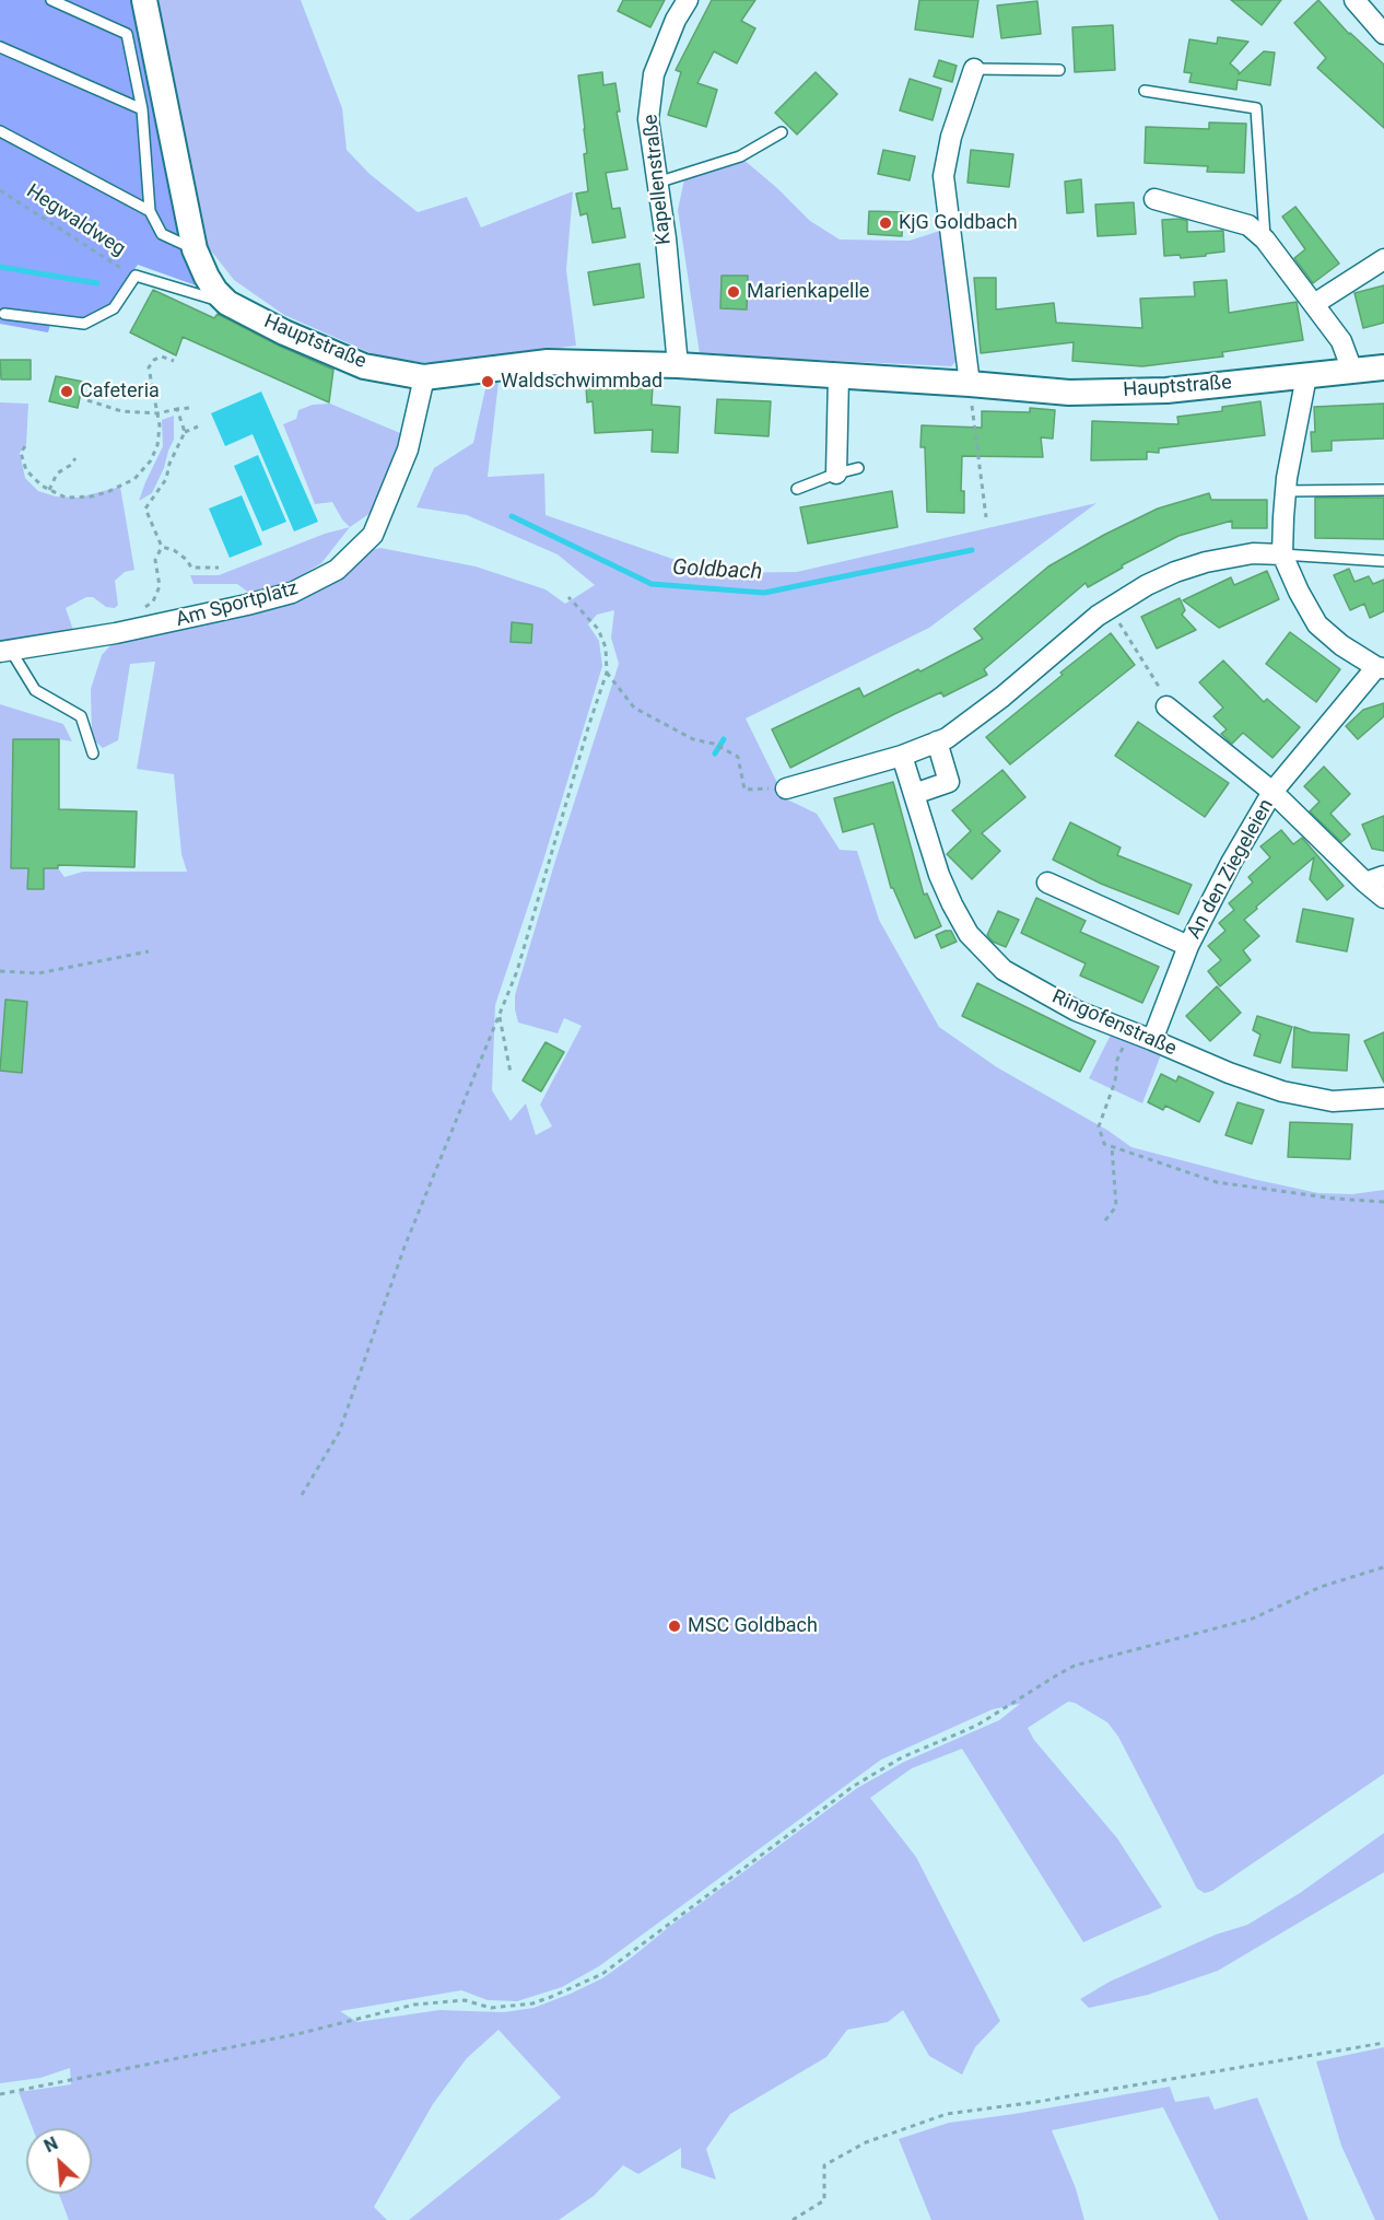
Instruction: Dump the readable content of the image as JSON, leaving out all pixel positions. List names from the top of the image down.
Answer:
{
  "streets": {
    "street": [
      "Kapellenstraße",
      "Hauptstraße",
      "Am Sportplatz",
      "An den Ziegeleien",
      "Ringofenstraße"
    ],
    "path": ["Hegwaldweg"]
  },
  "crossings": [
    ["Kapellenstraße", "Hauptstraße"],
    ["Hauptstraße", "Am Sportplatz"],
    ["An den Ziegeleien", "Ringofenstraße"]
  ],
  "water": ["Goldbach"],
  "places": [
    "KjG Goldbach",
    "Marienkapelle",
    "Waldschwimmbad",
    "Cafeteria",
    "MSC Goldbach"
  ],
  "north": "top left"
}
